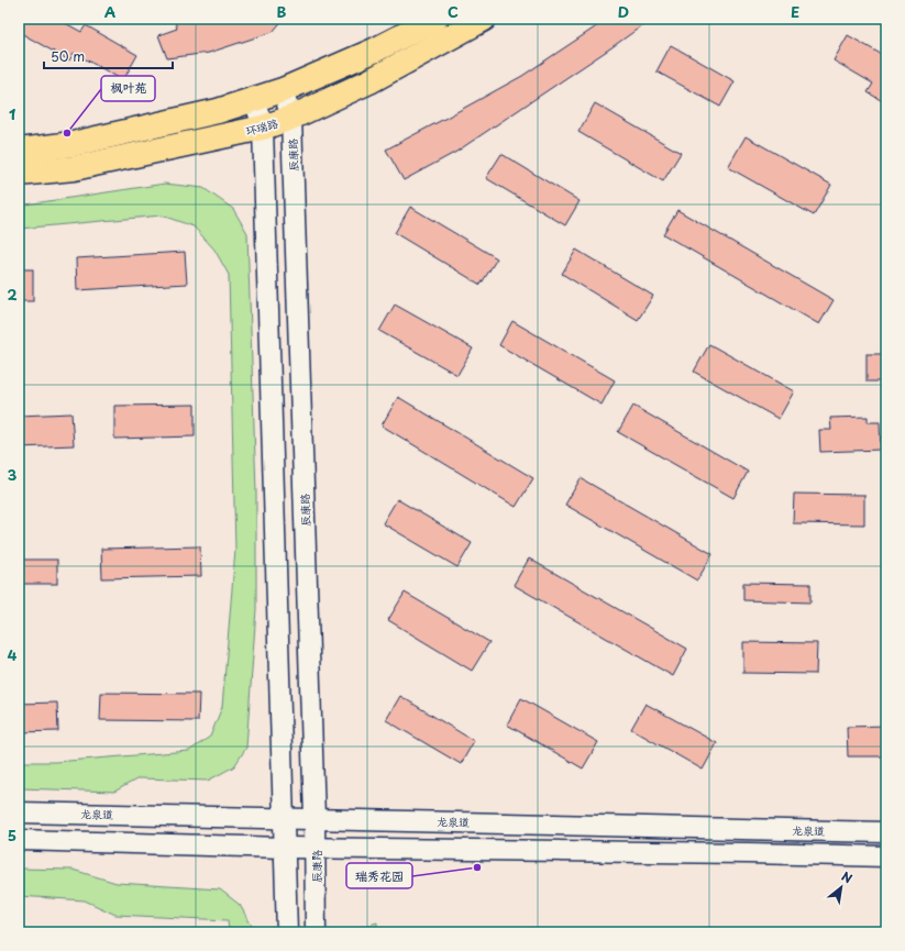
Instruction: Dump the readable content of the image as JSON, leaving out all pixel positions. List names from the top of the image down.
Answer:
{
  "streets": {
    "main road": ["环瑞路"],
    "street": ["辰康路", "龙泉道"]
  },
  "crossings": [
    ["环瑞路", "辰康路"],
    ["辰康路", "龙泉道"]
  ],
  "places": ["枫叶苑", "瑞秀花园"],
  "scale_bar": "50 m",
  "north": "top right",
  "grid": {
    "columns": [
      "A",
      "B",
      "C",
      "D",
      "E"
    ],
    "rows": [
      "1",
      "2",
      "3",
      "4",
      "5"
    ]
  }
}
